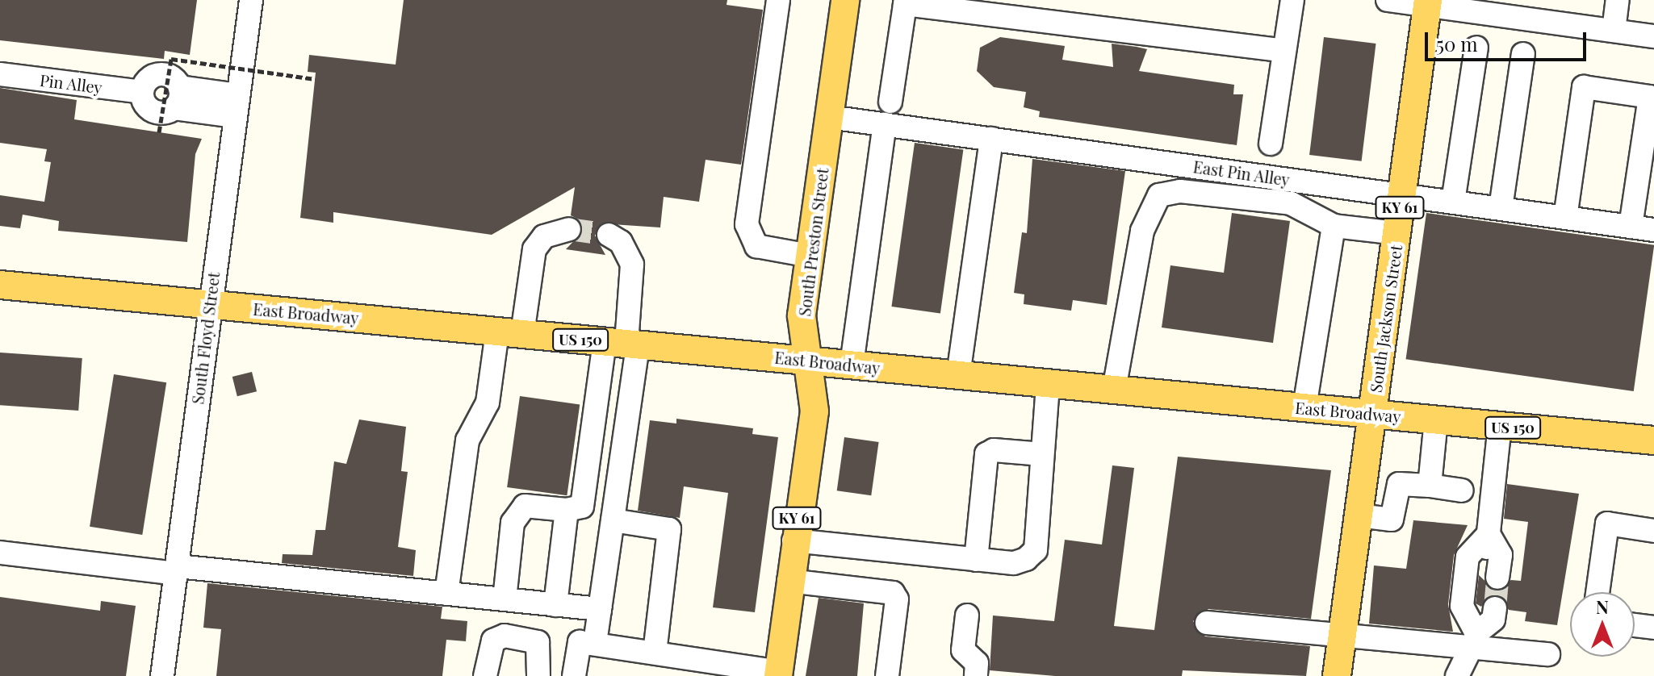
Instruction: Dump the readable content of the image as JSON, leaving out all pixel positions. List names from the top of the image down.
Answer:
{
  "streets": {
    "main road": [
      "KY 61",
      "South Preston Street",
      "East Broadway",
      "South Jackson Street",
      "US 150"
    ],
    "street": ["Pin Alley", "East Pin Alley", "South Floyd Street"]
  },
  "crossings": [
    ["East Pin Alley", "South Preston Street"],
    ["East Pin Alley", "South Jackson Street"],
    ["South Preston Street", "East Broadway"],
    ["East Broadway", "South Jackson Street"],
    ["East Broadway", "South Floyd Street"]
  ],
  "scale_bar": "50 m",
  "north": "top"
}
